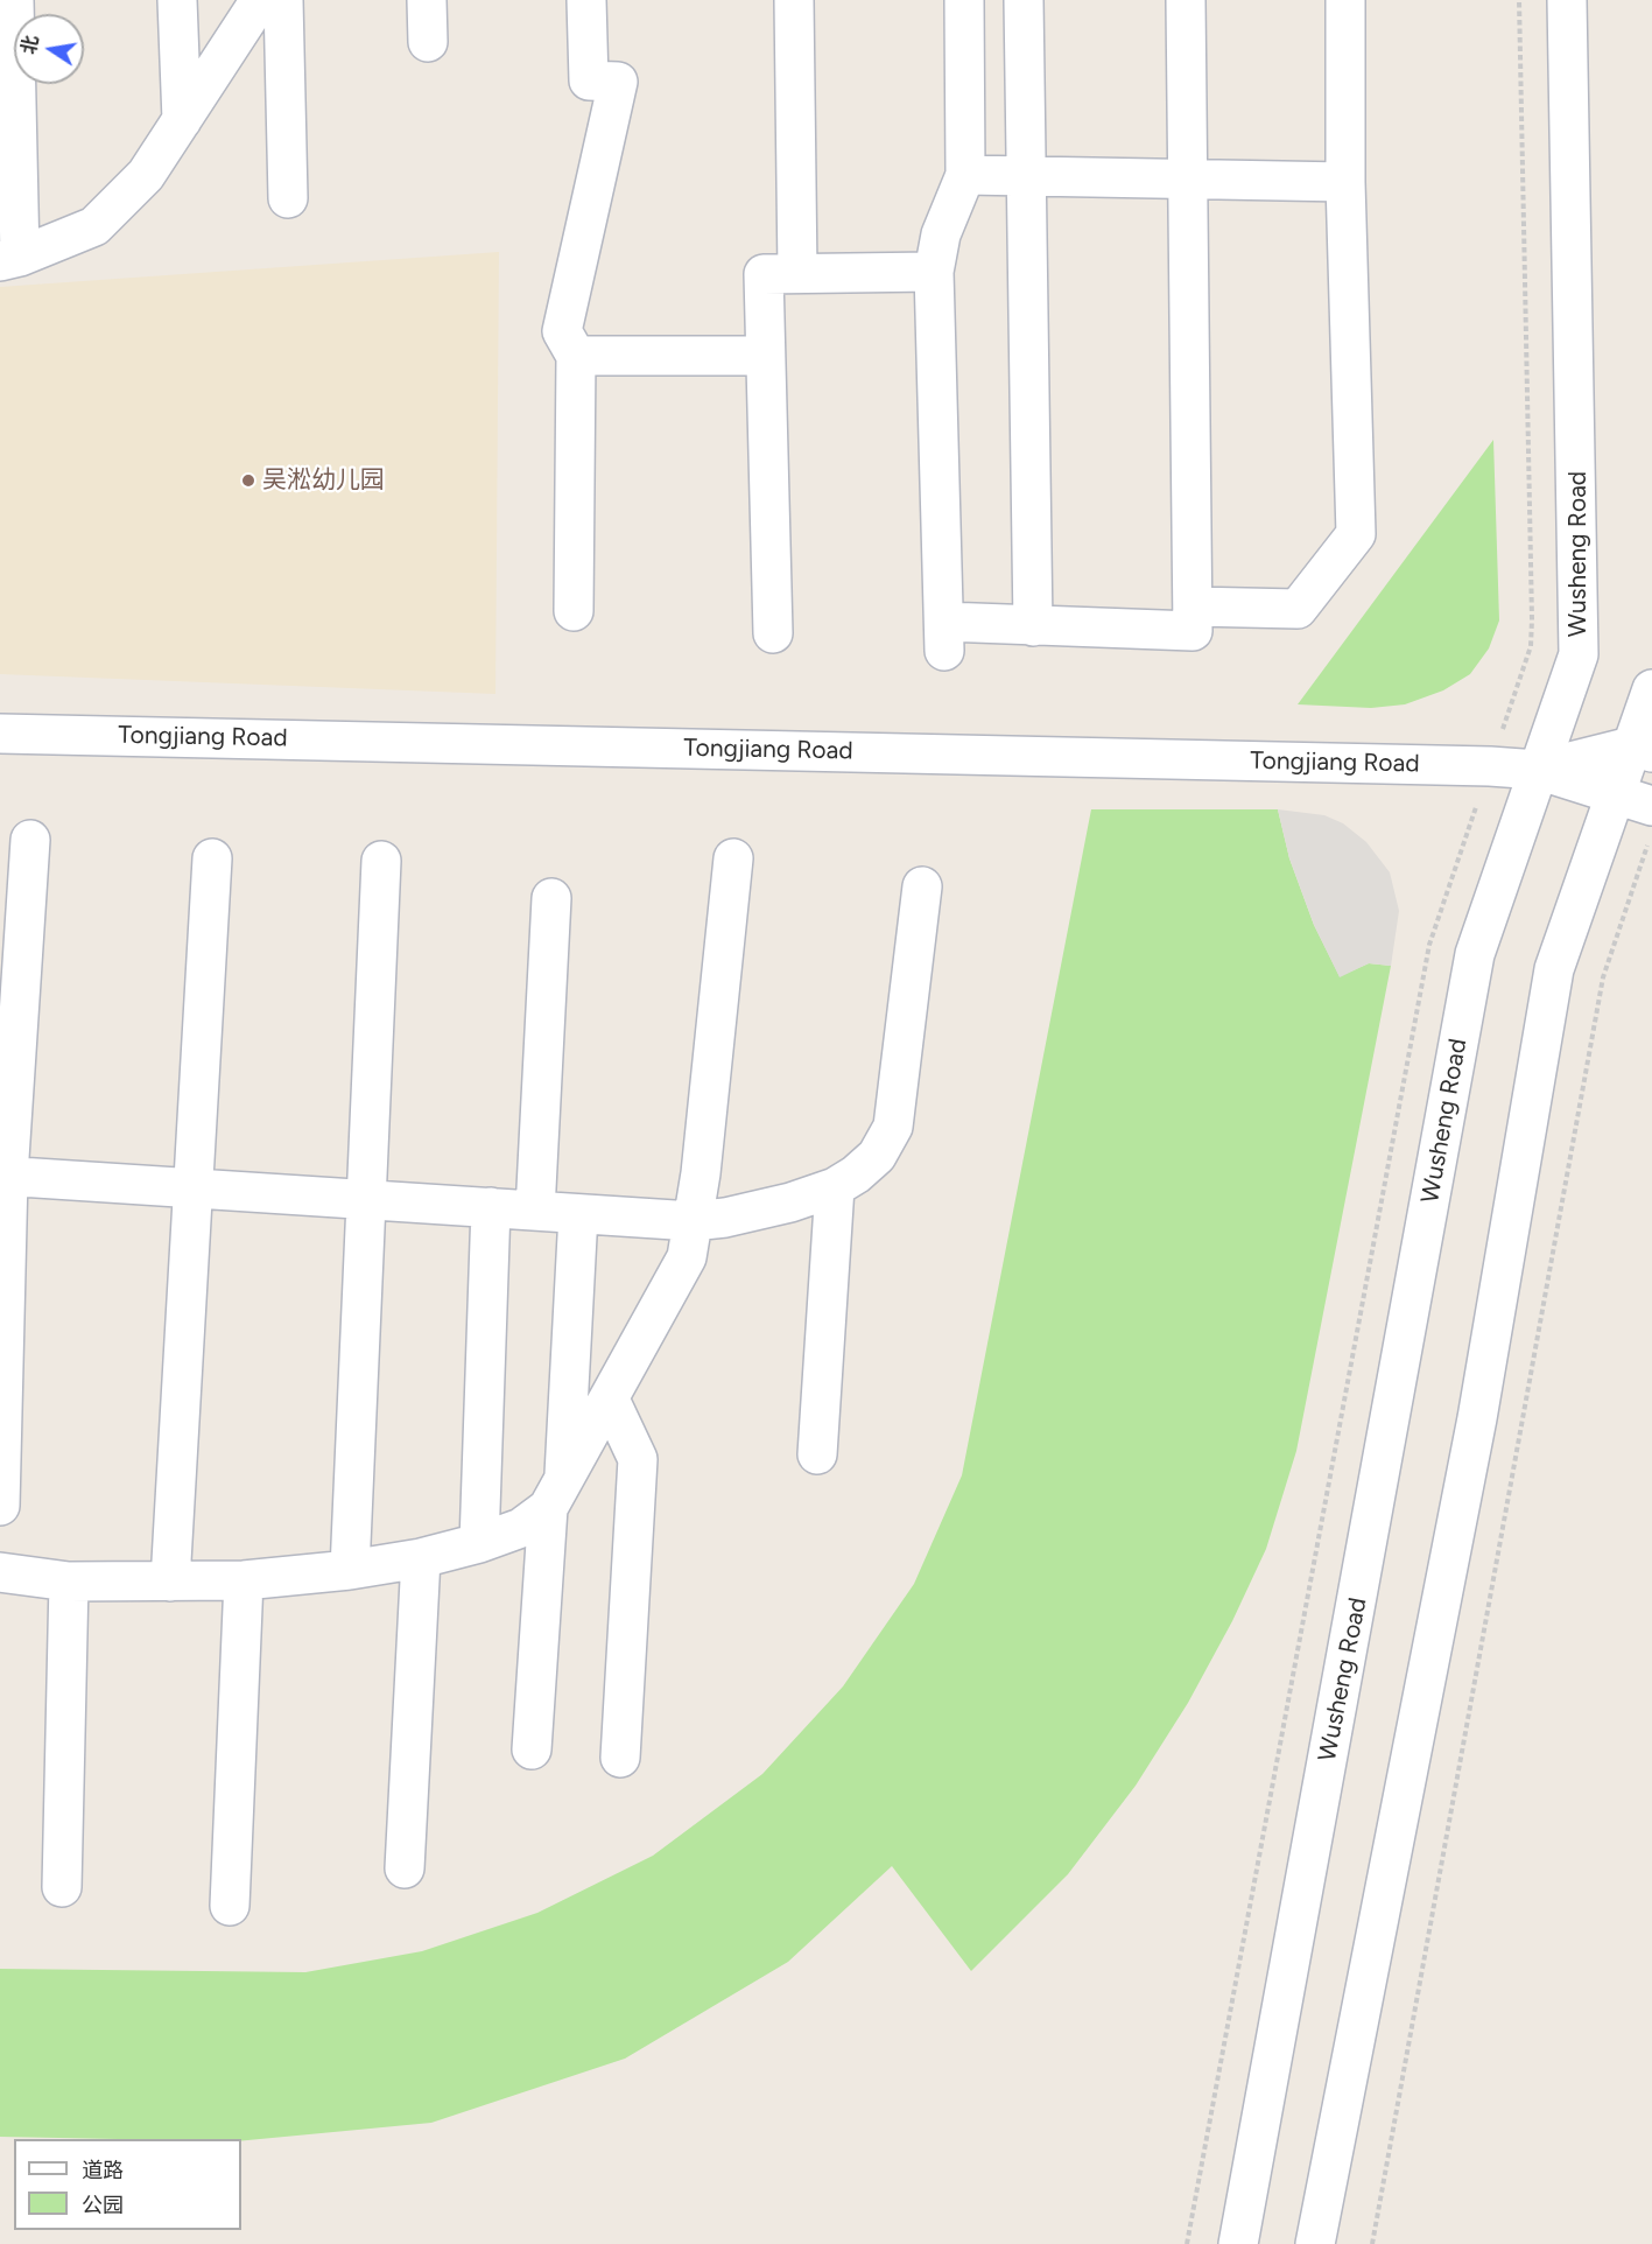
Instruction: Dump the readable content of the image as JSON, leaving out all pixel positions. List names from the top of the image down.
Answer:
{
  "streets": {
    "street": ["Wusheng Road", "Tongjiang Road"]
  },
  "crossings": [
    ["Wusheng Road", "Tongjiang Road"]
  ],
  "places": ["吴淞幼儿园"],
  "legend": ["道路", "公园"],
  "north": "left"
}
